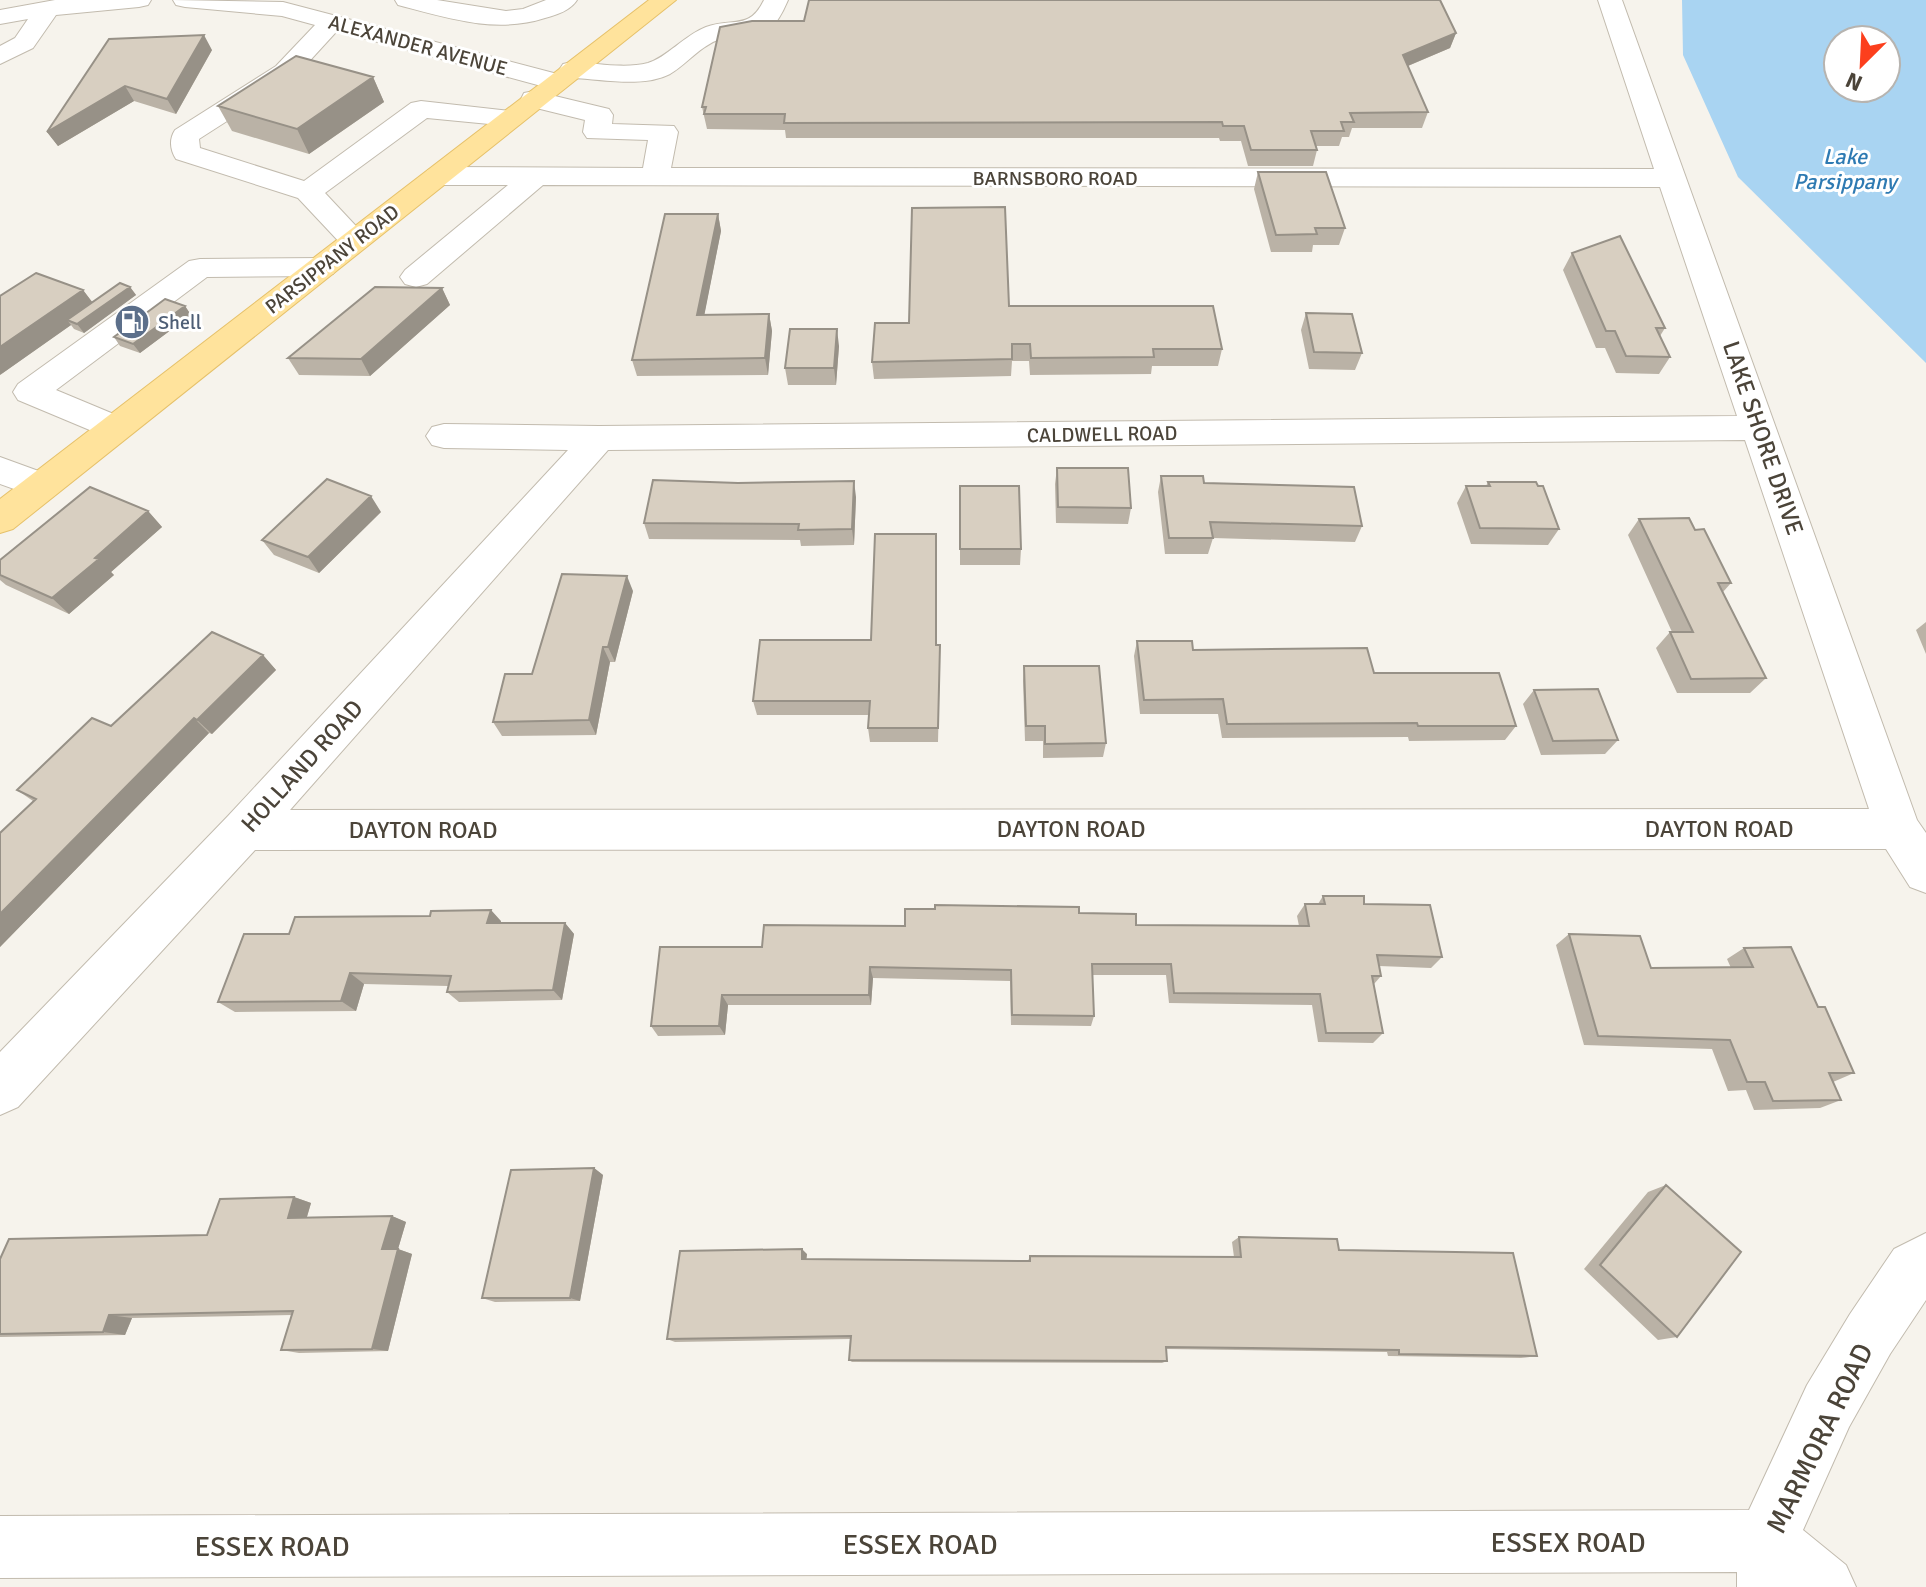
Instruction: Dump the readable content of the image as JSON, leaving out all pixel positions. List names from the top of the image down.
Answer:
{
  "streets": {
    "main road": ["PARSIPPANY ROAD"],
    "street": [
      "ALEXANDER AVENUE",
      "BARNSBORO ROAD",
      "CALDWELL ROAD",
      "LAKE SHORE DRIVE",
      "HOLLAND ROAD",
      "DAYTON ROAD",
      "MARMORA ROAD",
      "ESSEX ROAD"
    ]
  },
  "crossings": [
    ["ALEXANDER AVENUE", "PARSIPPANY ROAD"],
    ["BARNSBORO ROAD", "PARSIPPANY ROAD"],
    ["BARNSBORO ROAD", "LAKE SHORE DRIVE"],
    ["CALDWELL ROAD", "LAKE SHORE DRIVE"],
    ["CALDWELL ROAD", "HOLLAND ROAD"],
    ["LAKE SHORE DRIVE", "DAYTON ROAD"],
    ["HOLLAND ROAD", "DAYTON ROAD"],
    ["MARMORA ROAD", "ESSEX ROAD"]
  ],
  "water": ["Lake Parsippany"],
  "places": {
    "fuel station": ["Shell"]
  },
  "north": "bottom left"
}
